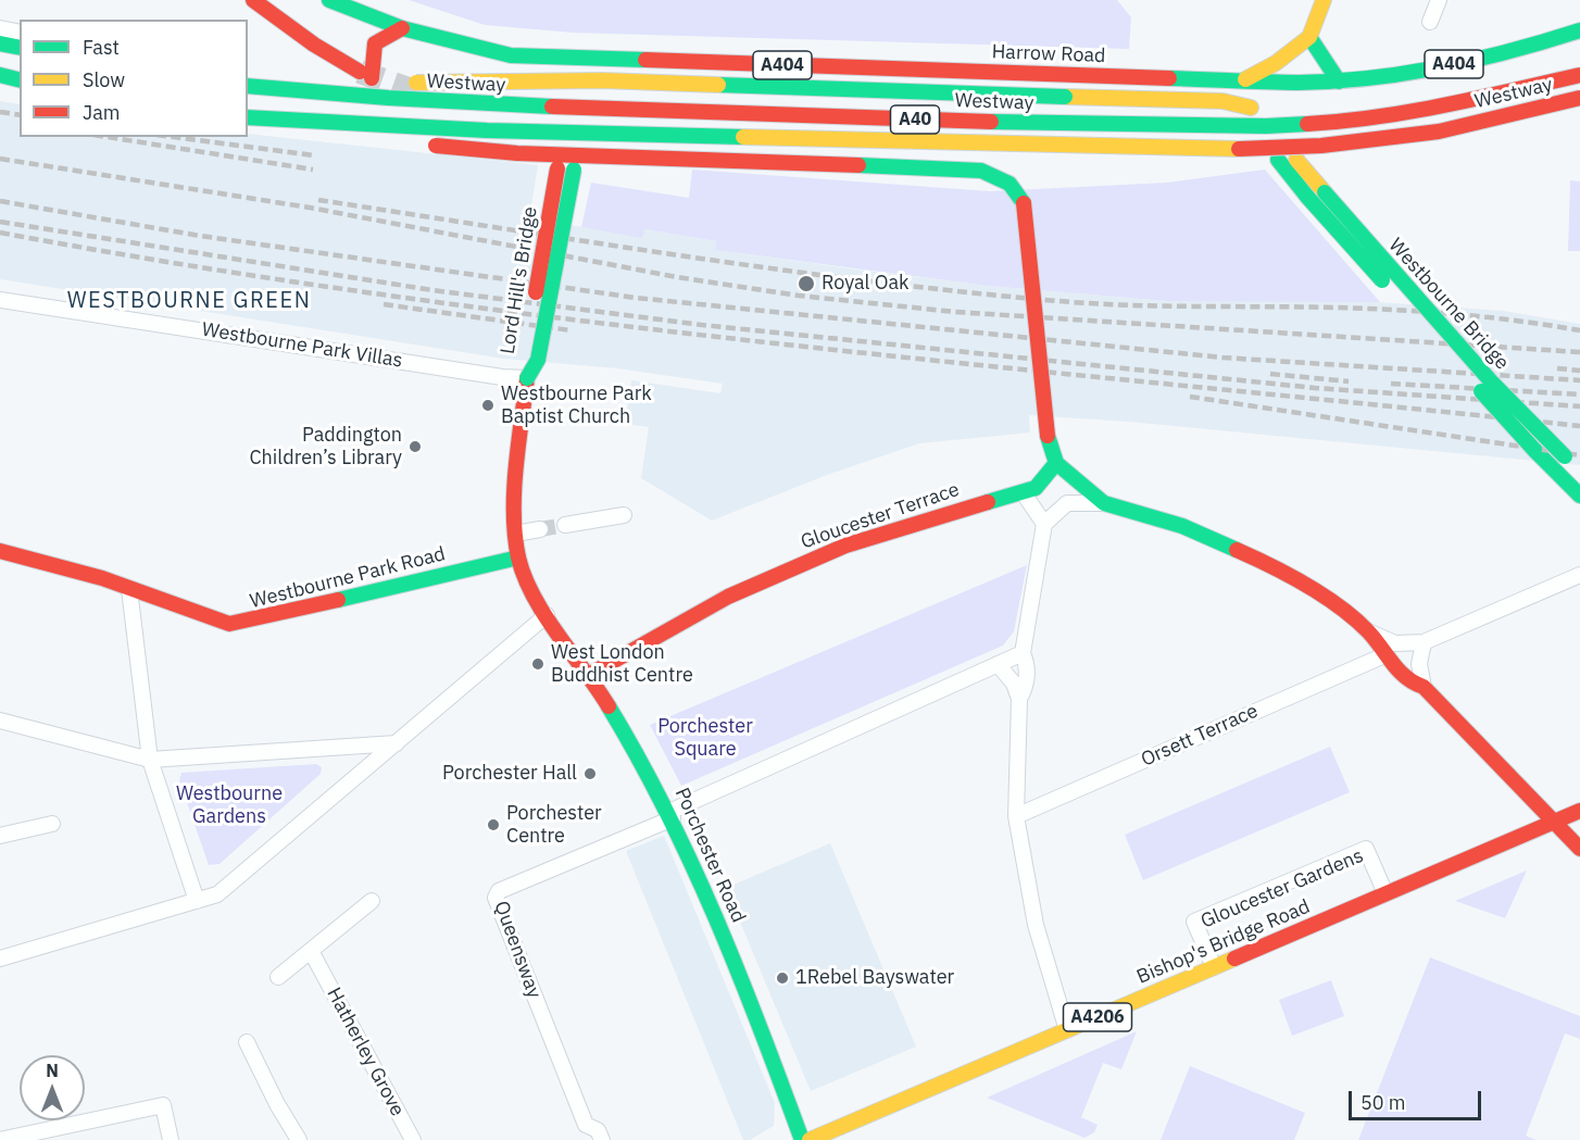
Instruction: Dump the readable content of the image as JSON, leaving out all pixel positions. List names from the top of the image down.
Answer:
{
  "streets": {
    "main road": [
      "Harrow Road",
      "A404",
      "Westway",
      "A40",
      "Lord Hill's Bridge",
      "Westbourne Bridge",
      "Gloucester Terrace",
      "Westbourne Park Road",
      "Porchester Road",
      "Bishop's Bridge Road",
      "A4206"
    ],
    "street": [
      "Westbourne Park Villas",
      "Orsett Terrace",
      "Gloucester Gardens",
      "Queensway",
      "Hatherley Grove"
    ]
  },
  "crossings": [
    ["Lord Hill's Bridge", "Westbourne Park Villas"],
    ["Lord Hill's Bridge", "Porchester Road"],
    ["Westbourne Park Villas", "Porchester Road"],
    ["Gloucester Terrace", "Porchester Road"],
    ["Westbourne Park Road", "Porchester Road"],
    ["Porchester Road", "Queensway"],
    ["Gloucester Gardens", "Bishop's Bridge Road"]
  ],
  "districts": ["WESTBOURNE GREEN"],
  "parks": ["Porchester Square", "Westbourne Gardens"],
  "places": [
    "Royal Oak",
    "Westbourne Park Baptist Church",
    "Paddington Children’s Library",
    "West London Buddhist Centre",
    "Porchester Hall",
    "Porchester Centre",
    "1Rebel Bayswater"
  ],
  "legend": ["Fast", "Slow", "Jam"],
  "scale_bar": "50 m",
  "north": "top"
}
